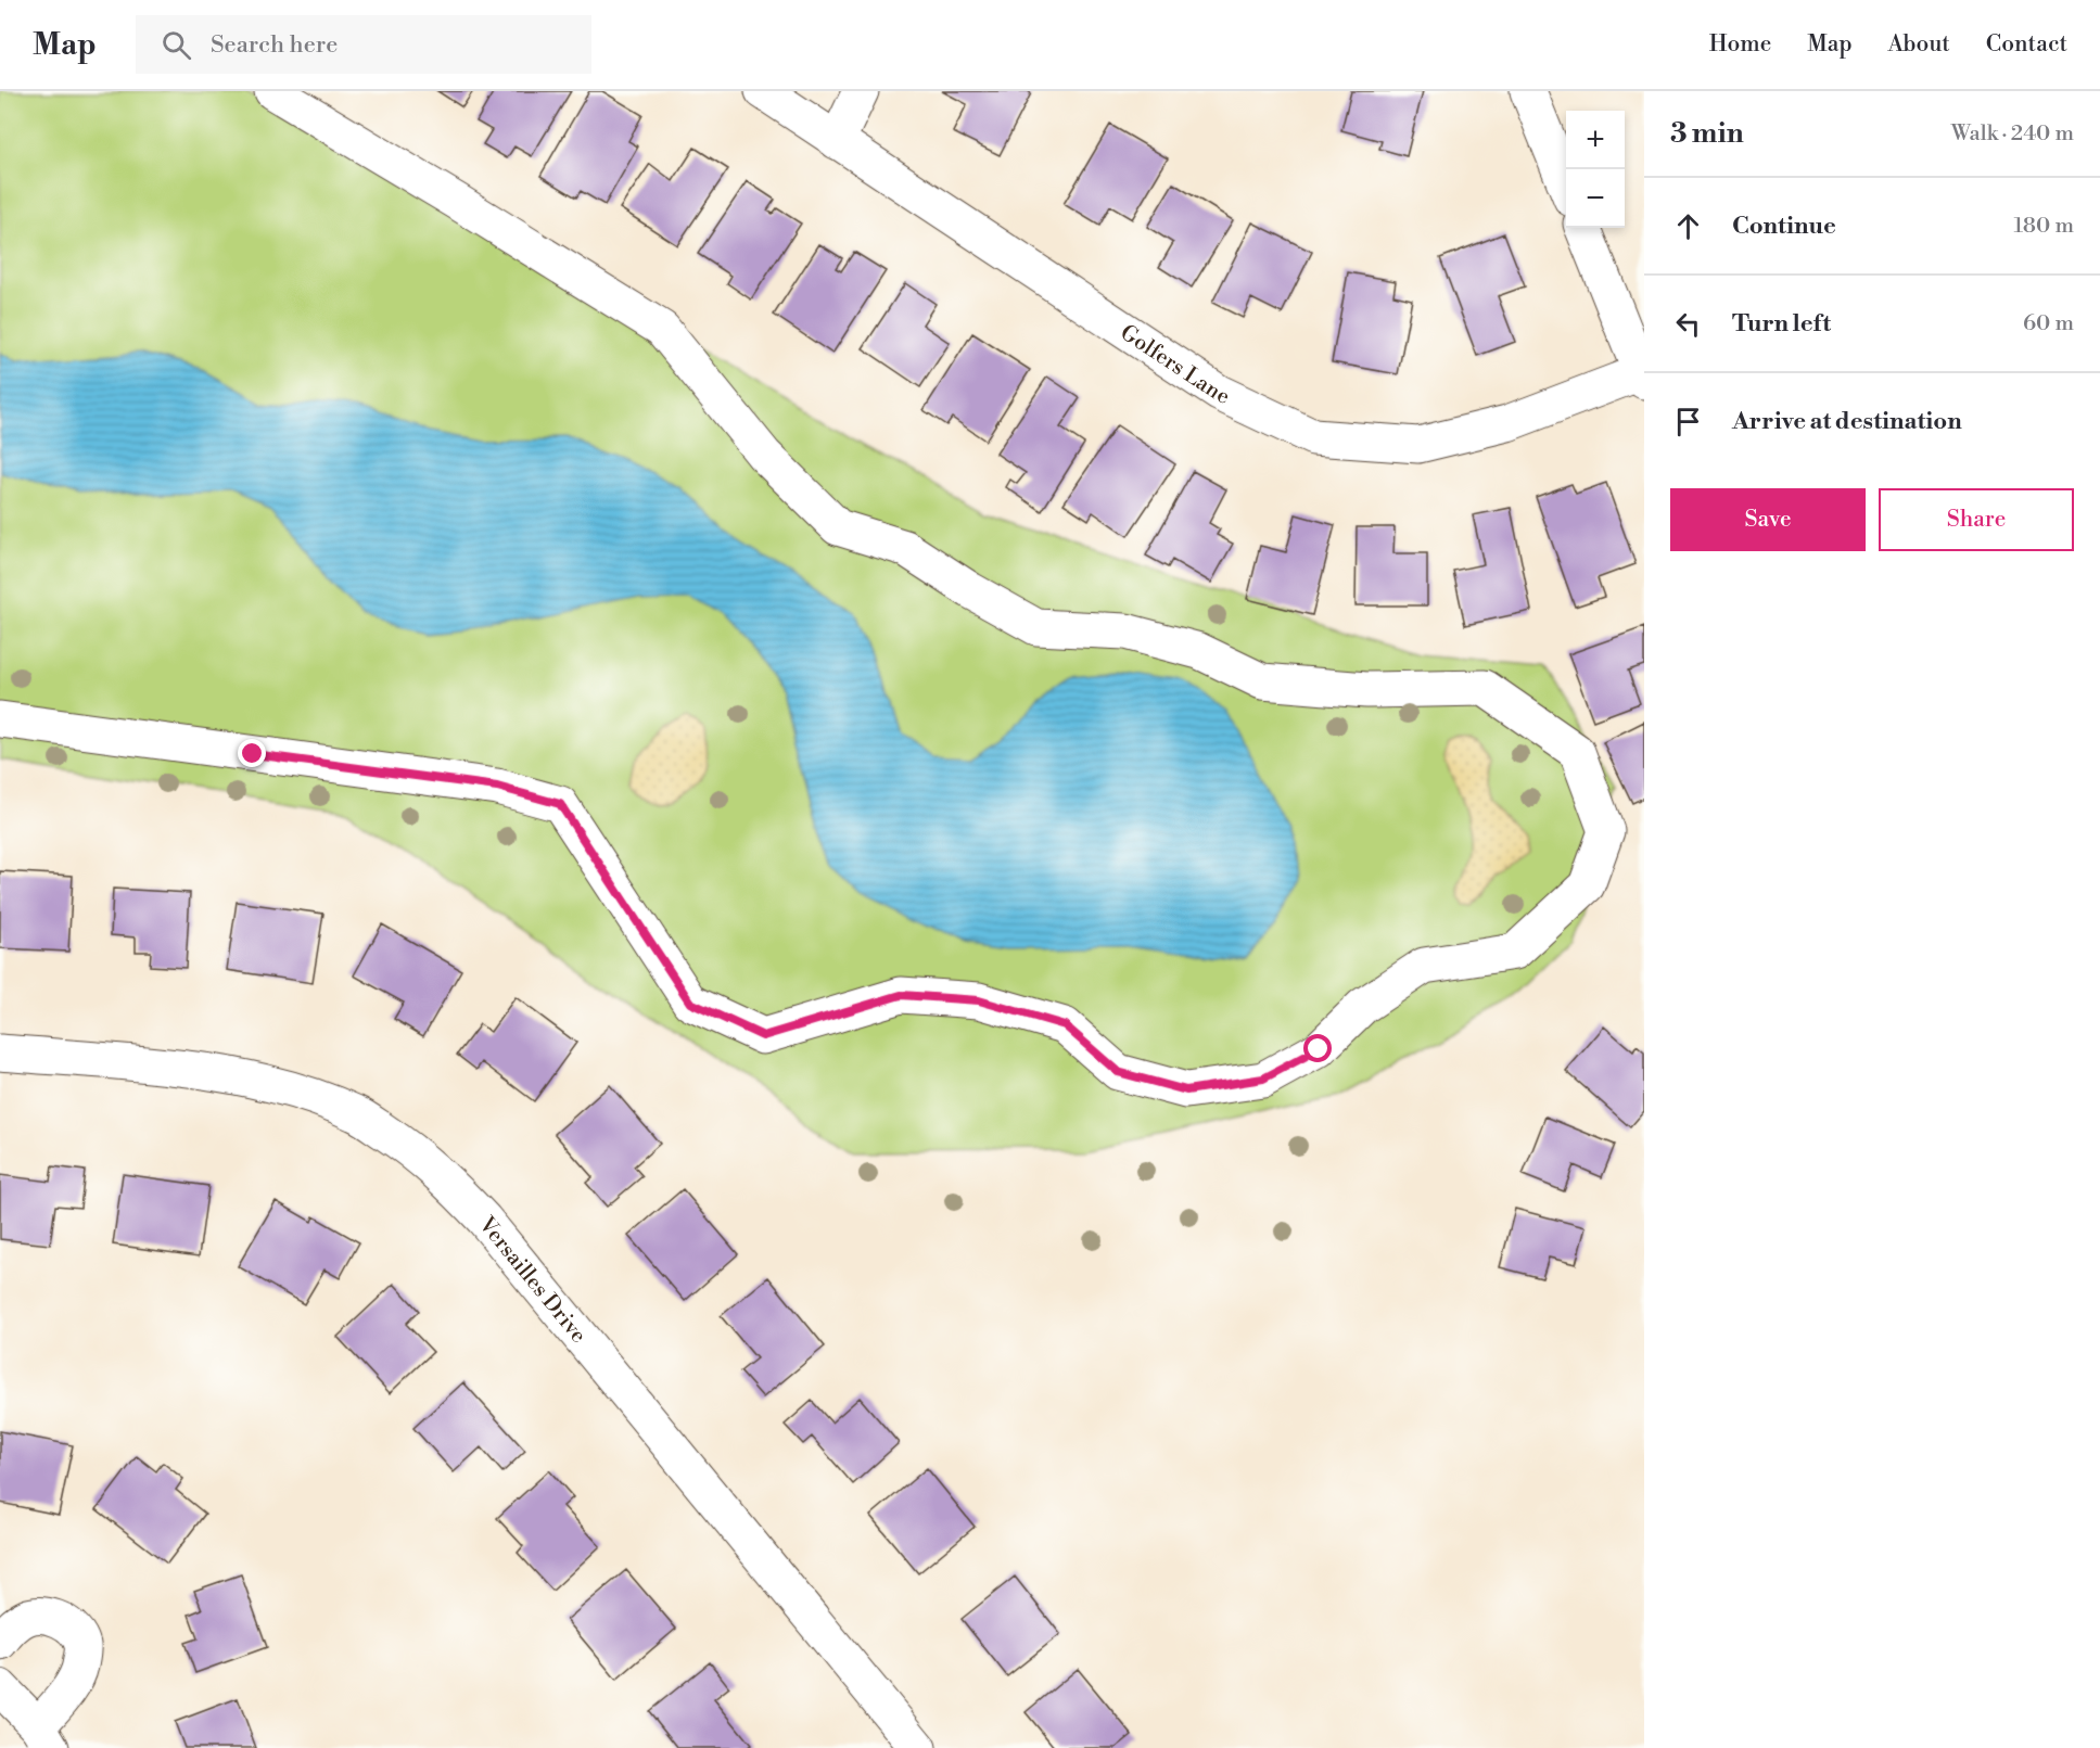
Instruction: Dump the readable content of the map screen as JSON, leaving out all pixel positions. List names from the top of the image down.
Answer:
{
  "streets": {
    "street": ["Golfers Lane", "Versailles Drive"]
  },
  "page": {
    "header": "Map",
    "search": "Search here",
    "nav": [
      "Home",
      "Map",
      "About",
      "Contact"
    ],
    "heading": ["3 min", "Walk · 240 m"],
    "map_buttons": ["+", "−"],
    "list": [
      ["Continue", "180 m"],
      ["Turn left", "60 m"],
      "Arrive at destination"
    ],
    "buttons": ["Save", "Share"]
  }
}
